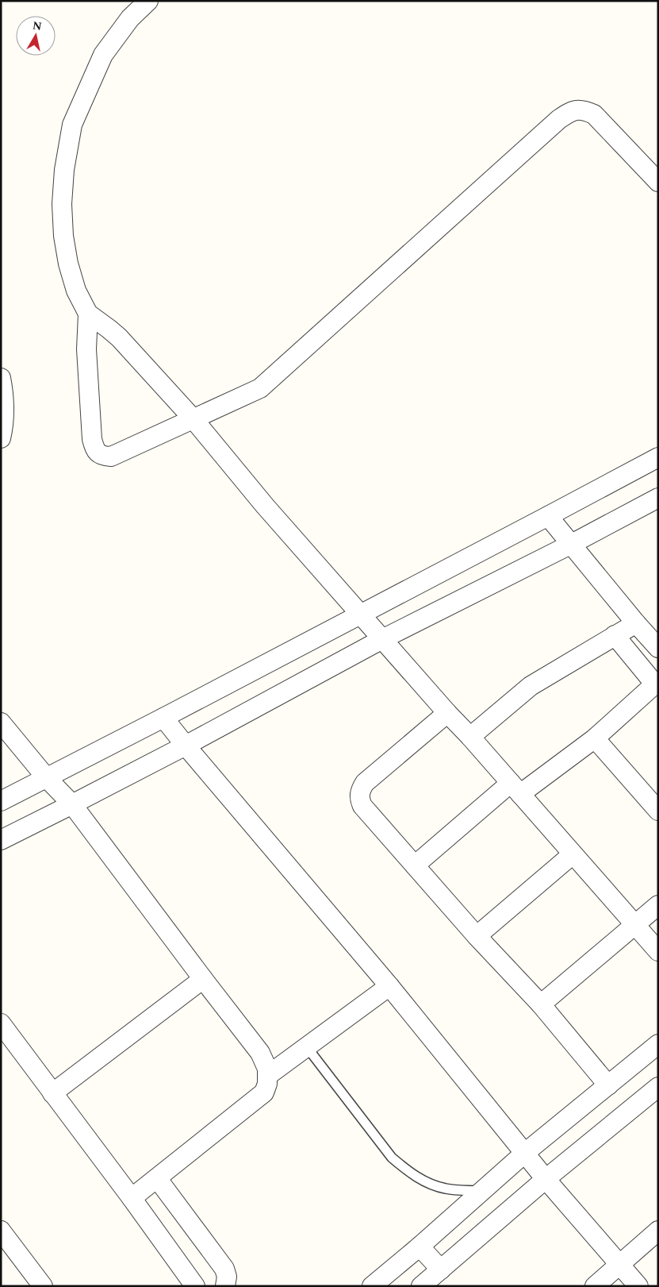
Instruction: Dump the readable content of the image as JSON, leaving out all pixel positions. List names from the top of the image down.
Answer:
{
  "north": "top"
}
